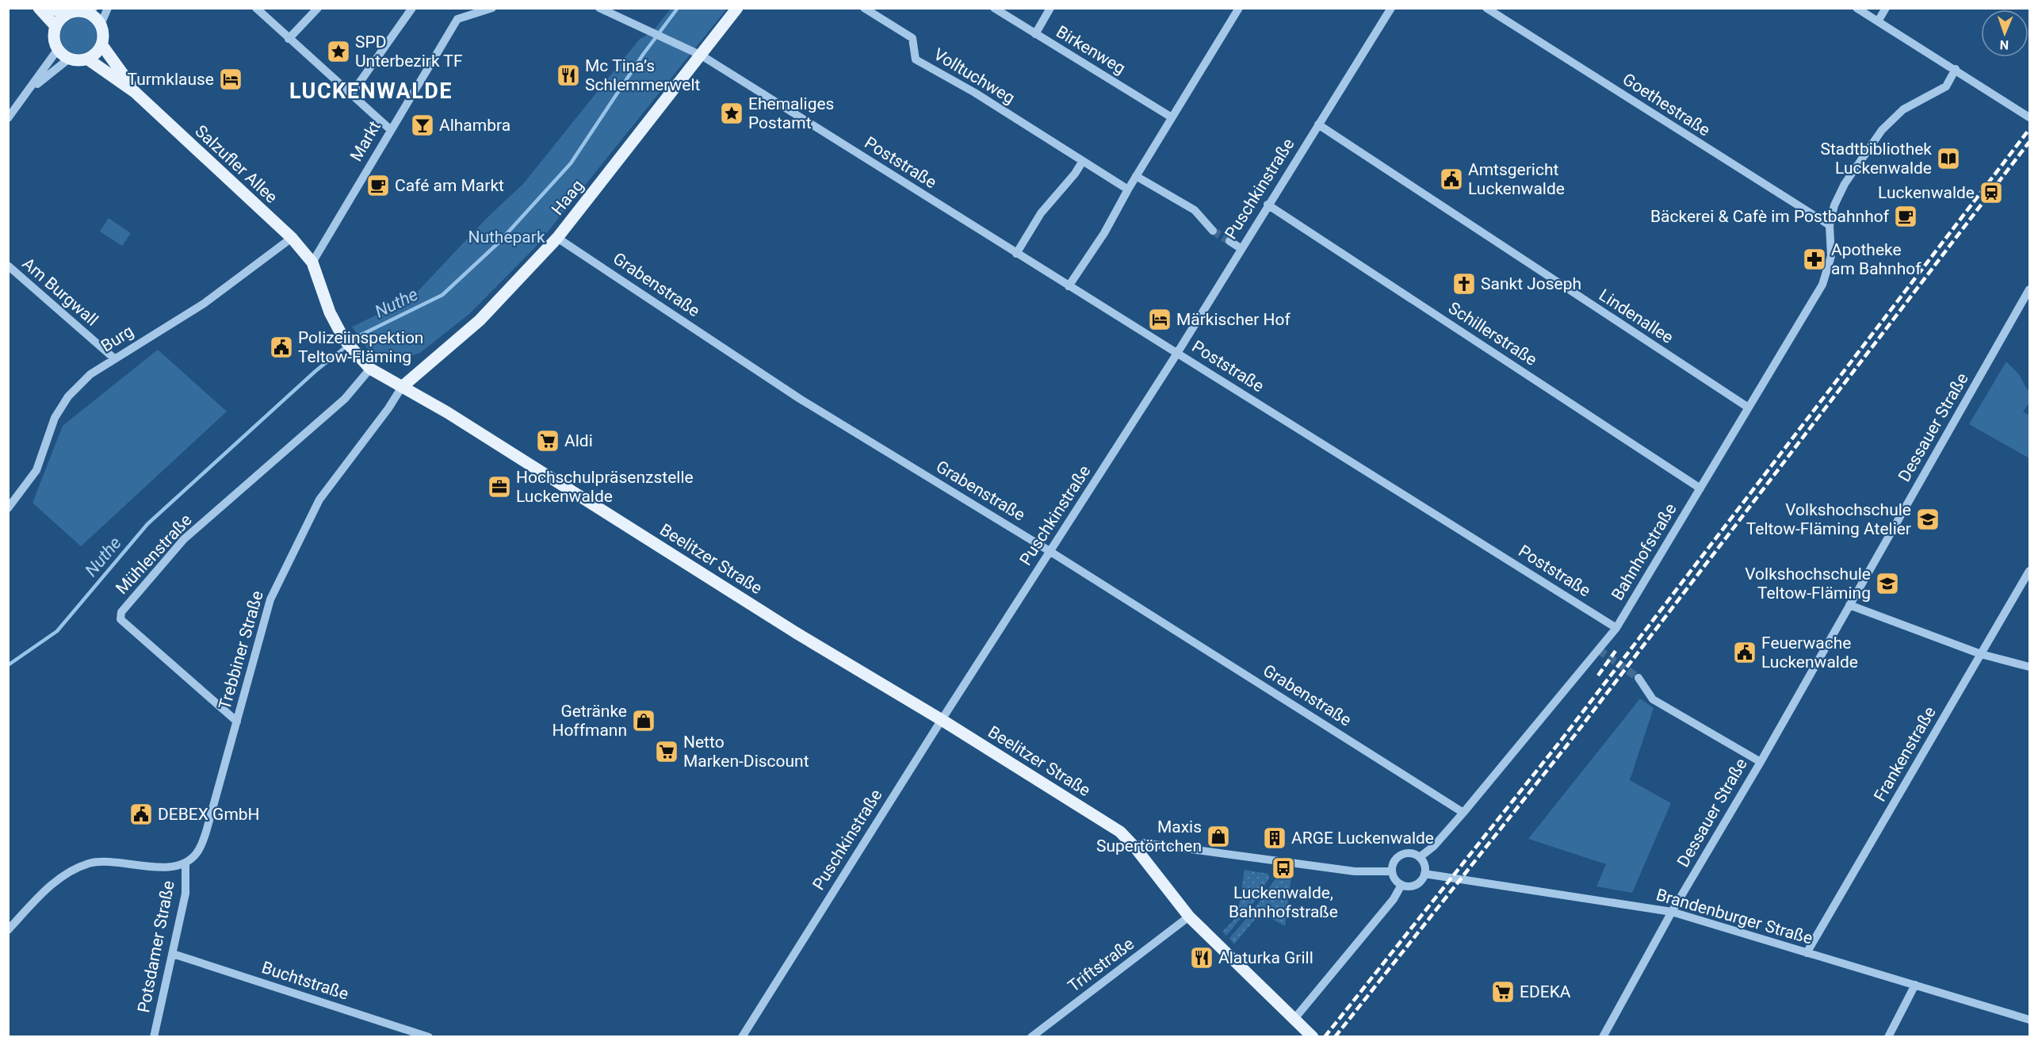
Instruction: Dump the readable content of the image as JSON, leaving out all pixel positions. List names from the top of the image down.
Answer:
{
  "streets": {
    "main road": ["Salzufler Allee", "Haag", "Beelitzer Straße"],
    "street": [
      "Birkenweg",
      "Volltuchweg",
      "Goethestraße",
      "Markt",
      "Poststraße",
      "Puschkinstraße",
      "Grabenstraße",
      "Am Burgwall",
      "Lindenallee",
      "Schillerstraße",
      "Burg",
      "Dessauer Straße",
      "Bahnhofstraße",
      "Mühlenstraße",
      "Trebbiner Straße",
      "Frankenstraße",
      "Brandenburger Straße",
      "Potsdamer Straße",
      "Triftstraße",
      "Buchtstraße"
    ]
  },
  "crossings": [
    ["Goethestraße", "Bahnhofstraße"],
    ["Markt", "Salzufler Allee"],
    ["Markt", "Beelitzer Straße"],
    ["Poststraße", "Puschkinstraße"],
    ["Poststraße", "Haag"],
    ["Poststraße", "Bahnhofstraße"],
    ["Salzufler Allee", "Burg"],
    ["Salzufler Allee", "Beelitzer Straße"],
    ["Puschkinstraße", "Grabenstraße"],
    ["Puschkinstraße", "Lindenallee"],
    ["Puschkinstraße", "Schillerstraße"],
    ["Puschkinstraße", "Beelitzer Straße"],
    ["Haag", "Grabenstraße"],
    ["Haag", "Beelitzer Straße"],
    ["Haag", "Trebbiner Straße"],
    ["Grabenstraße", "Bahnhofstraße"],
    ["Am Burgwall", "Burg"],
    ["Lindenallee", "Bahnhofstraße"],
    ["Schillerstraße", "Bahnhofstraße"],
    ["Dessauer Straße", "Brandenburger Straße"],
    ["Bahnhofstraße", "Brandenburger Straße"],
    ["Mühlenstraße", "Beelitzer Straße"],
    ["Mühlenstraße", "Trebbiner Straße"],
    ["Beelitzer Straße", "Trebbiner Straße"],
    ["Beelitzer Straße", "Triftstraße"],
    ["Trebbiner Straße", "Potsdamer Straße"],
    ["Frankenstraße", "Brandenburger Straße"],
    ["Potsdamer Straße", "Buchtstraße"]
  ],
  "districts": ["LUCKENWALDE"],
  "water": ["Nuthe"],
  "parks": ["Nuthepark"],
  "places": {
    "place": ["SPD Unterbezirk TF", "Ehemaliges Postamt"],
    "restaurant": ["Mc Tina’s Schlemmerwelt", "Alaturka Grill"],
    "hotel": ["Turmklause", "Märkischer Hof"],
    "bar": ["Alhambra"],
    "library": ["Stadtbibliothek Luckenwalde"],
    "public building": [
      "Amtsgericht Luckenwalde",
      "Polizeiinspektion Teltow-Fläming",
      "Feuerwache Luckenwalde",
      "DEBEX GmbH"
    ],
    "cafe": ["Café am Markt", "Bäckerei & Cafè im Postbahnhof"],
    "station": ["Luckenwalde"],
    "pharmacy": ["Apotheke am Bahnhof"],
    "church": ["Sankt Joseph"],
    "supermarket": ["Aldi", "Netto Marken-Discount", "EDEKA"],
    "office": ["Hochschulpräsenzstelle Luckenwalde"],
    "school or university": ["Volkshochschule Teltow-Fläming Atelier", "Volkshochschule Teltow-Fläming"],
    "shop": ["Getränke Hoffmann", "Maxis Supertörtchen"],
    "building": ["ARGE Luckenwalde"],
    "bus stop": ["Luckenwalde, Bahnhofstraße"]
  },
  "north": "bottom"
}
